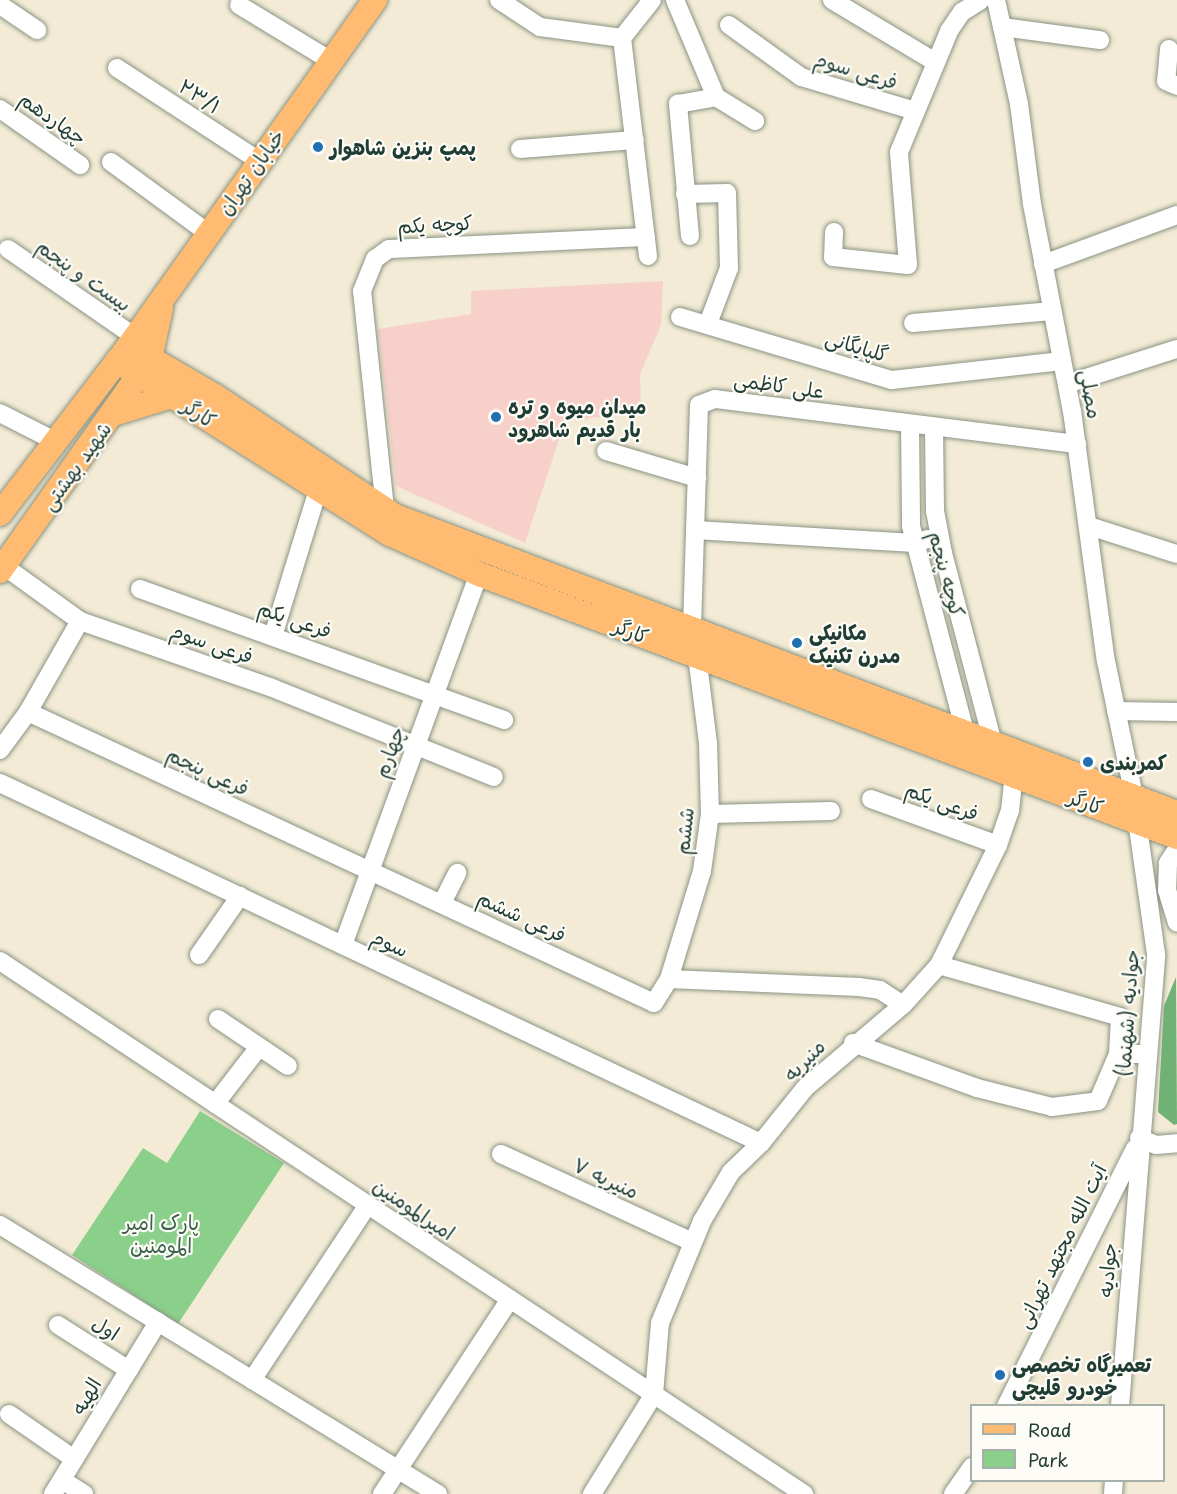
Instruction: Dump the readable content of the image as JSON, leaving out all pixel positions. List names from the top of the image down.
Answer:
{
  "streets": {
    "main road": ["خیابان تهران", "کارگر", "شهید بهشتی"],
    "street": [
      "فرعی سوم",
      "۲۳/۱",
      "چهاردهم",
      "کوچه یکم",
      "بیست و پنجم",
      "گلپایگانی",
      "علی کاظمی",
      "مصلی",
      "کوچه پنجم",
      "فرعی یکم",
      "چهارم",
      "فرعی پنجم",
      "ششم",
      "فرعی ششم",
      "سوم",
      "جوادیه (شهنما)",
      "منیریه",
      "منیریه ۷",
      "امیرالمومنین",
      "آیت الله مجتهد تهرانی",
      "جوادیه",
      "اول",
      "الهیه"
    ]
  },
  "crossings": [
    ["فرعی سوم", "شهید بهشتی"],
    ["فرعی سوم", "چهارم"],
    ["۲۳/۱", "خیابان تهران"],
    ["خیابان تهران", "بیست و پنجم"],
    ["خیابان تهران", "کارگر"],
    ["خیابان تهران", "شهید بهشتی"],
    ["کوچه یکم", "کارگر"],
    ["بیست و پنجم", "کارگر"],
    ["بیست و پنجم", "شهید بهشتی"],
    ["گلپایگانی", "مصلی"],
    ["علی کاظمی", "مصلی"],
    ["علی کاظمی", "کارگر"],
    ["علی کاظمی", "کوچه پنجم"],
    ["مصلی", "کارگر"],
    ["کارگر", "شهید بهشتی"],
    ["کارگر", "کوچه پنجم"],
    ["کارگر", "چهارم"],
    ["کارگر", "ششم"],
    ["کارگر", "جوادیه (شهنما)"],
    ["کارگر", "منیریه"],
    ["فرعی یکم", "چهارم"],
    ["فرعی یکم", "منیریه"],
    ["چهارم", "فرعی پنجم"],
    ["چهارم", "فرعی ششم"],
    ["چهارم", "سوم"],
    ["فرعی پنجم", "فرعی ششم"],
    ["ششم", "فرعی ششم"],
    ["سوم", "منیریه"],
    ["جوادیه (شهنما)", "آیت الله مجتهد تهرانی"],
    ["جوادیه (شهنما)", "جوادیه"],
    ["منیریه", "منیریه ۷"],
    ["منیریه", "امیرالمومنین"],
    ["آیت الله مجتهد تهرانی", "جوادیه"],
    ["اول", "الهیه"]
  ],
  "parks": ["پارک امیر المومنین"],
  "places": [
    "پمپ بنزین شاهوار",
    "میدان میوه و تره بار قدیم شاهرود",
    "مکانیکی مدرن تکنیک",
    "کمربندی",
    "تعمیرگاه تخصصی خودرو قلیچی"
  ],
  "legend": ["Road", "Park"]
}
